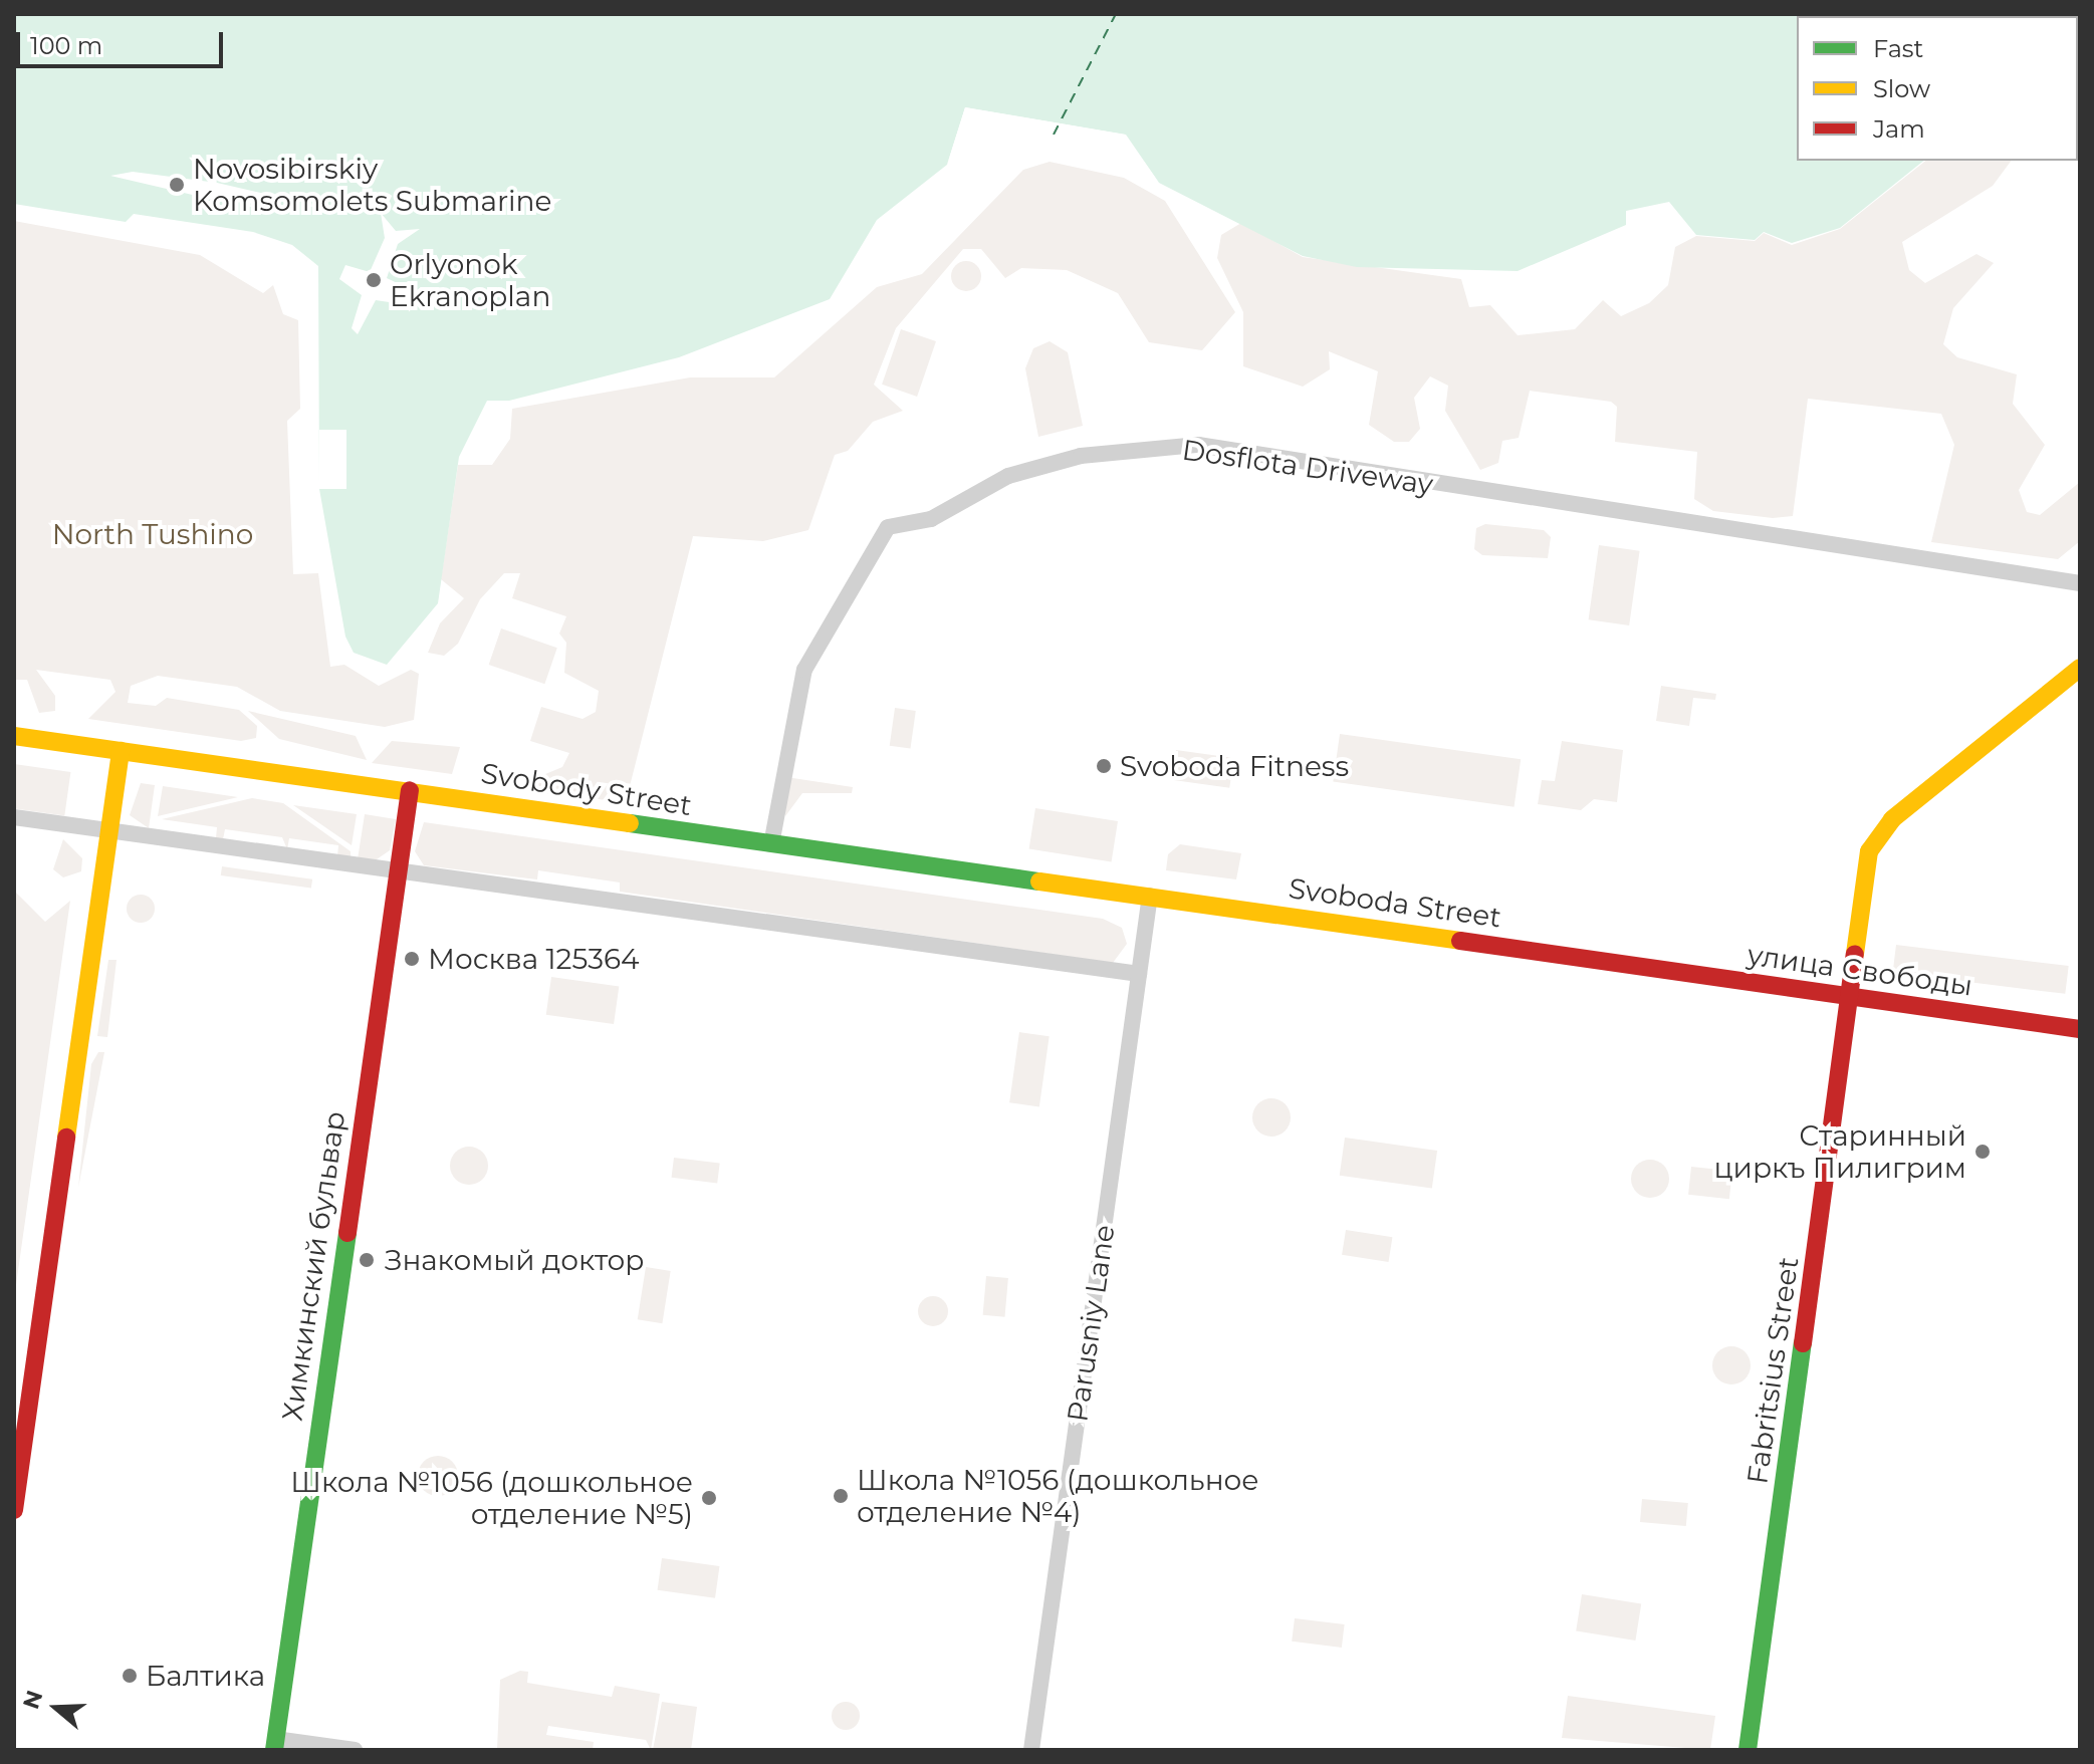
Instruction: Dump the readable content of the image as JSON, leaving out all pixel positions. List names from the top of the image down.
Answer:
{
  "streets": {
    "main road": [
      "Svobody Street",
      "улица Свободы",
      "Химкинский бульвар",
      "Fabritsius Street"
    ],
    "street": ["Dosflota Driveway", "Parusniy Lane"]
  },
  "crossings": [
    ["Dosflota Driveway", "Svobody Street"],
    ["Svobody Street", "улица Свободы"],
    ["Svobody Street", "Химкинский бульвар"],
    ["Svobody Street", "Parusniy Lane"],
    ["улица Свободы", "Parusniy Lane"],
    ["улица Свободы", "Fabritsius Street"]
  ],
  "parks": ["North Tushino"],
  "places": [
    "Novosibirskiy Komsomolets Submarine",
    "Orlyonok Ekranoplan",
    "Svoboda Fitness",
    "Москва 125364",
    "Старинный циркъ Пилигрим",
    "Знакомый доктор",
    "Школа №1056 (дошкольное отделение №4)",
    "Школа №1056 (дошкольное отделение №5)",
    "Балтика"
  ],
  "legend": ["Fast", "Slow", "Jam"],
  "scale_bar": "100 m",
  "north": "left"
}
